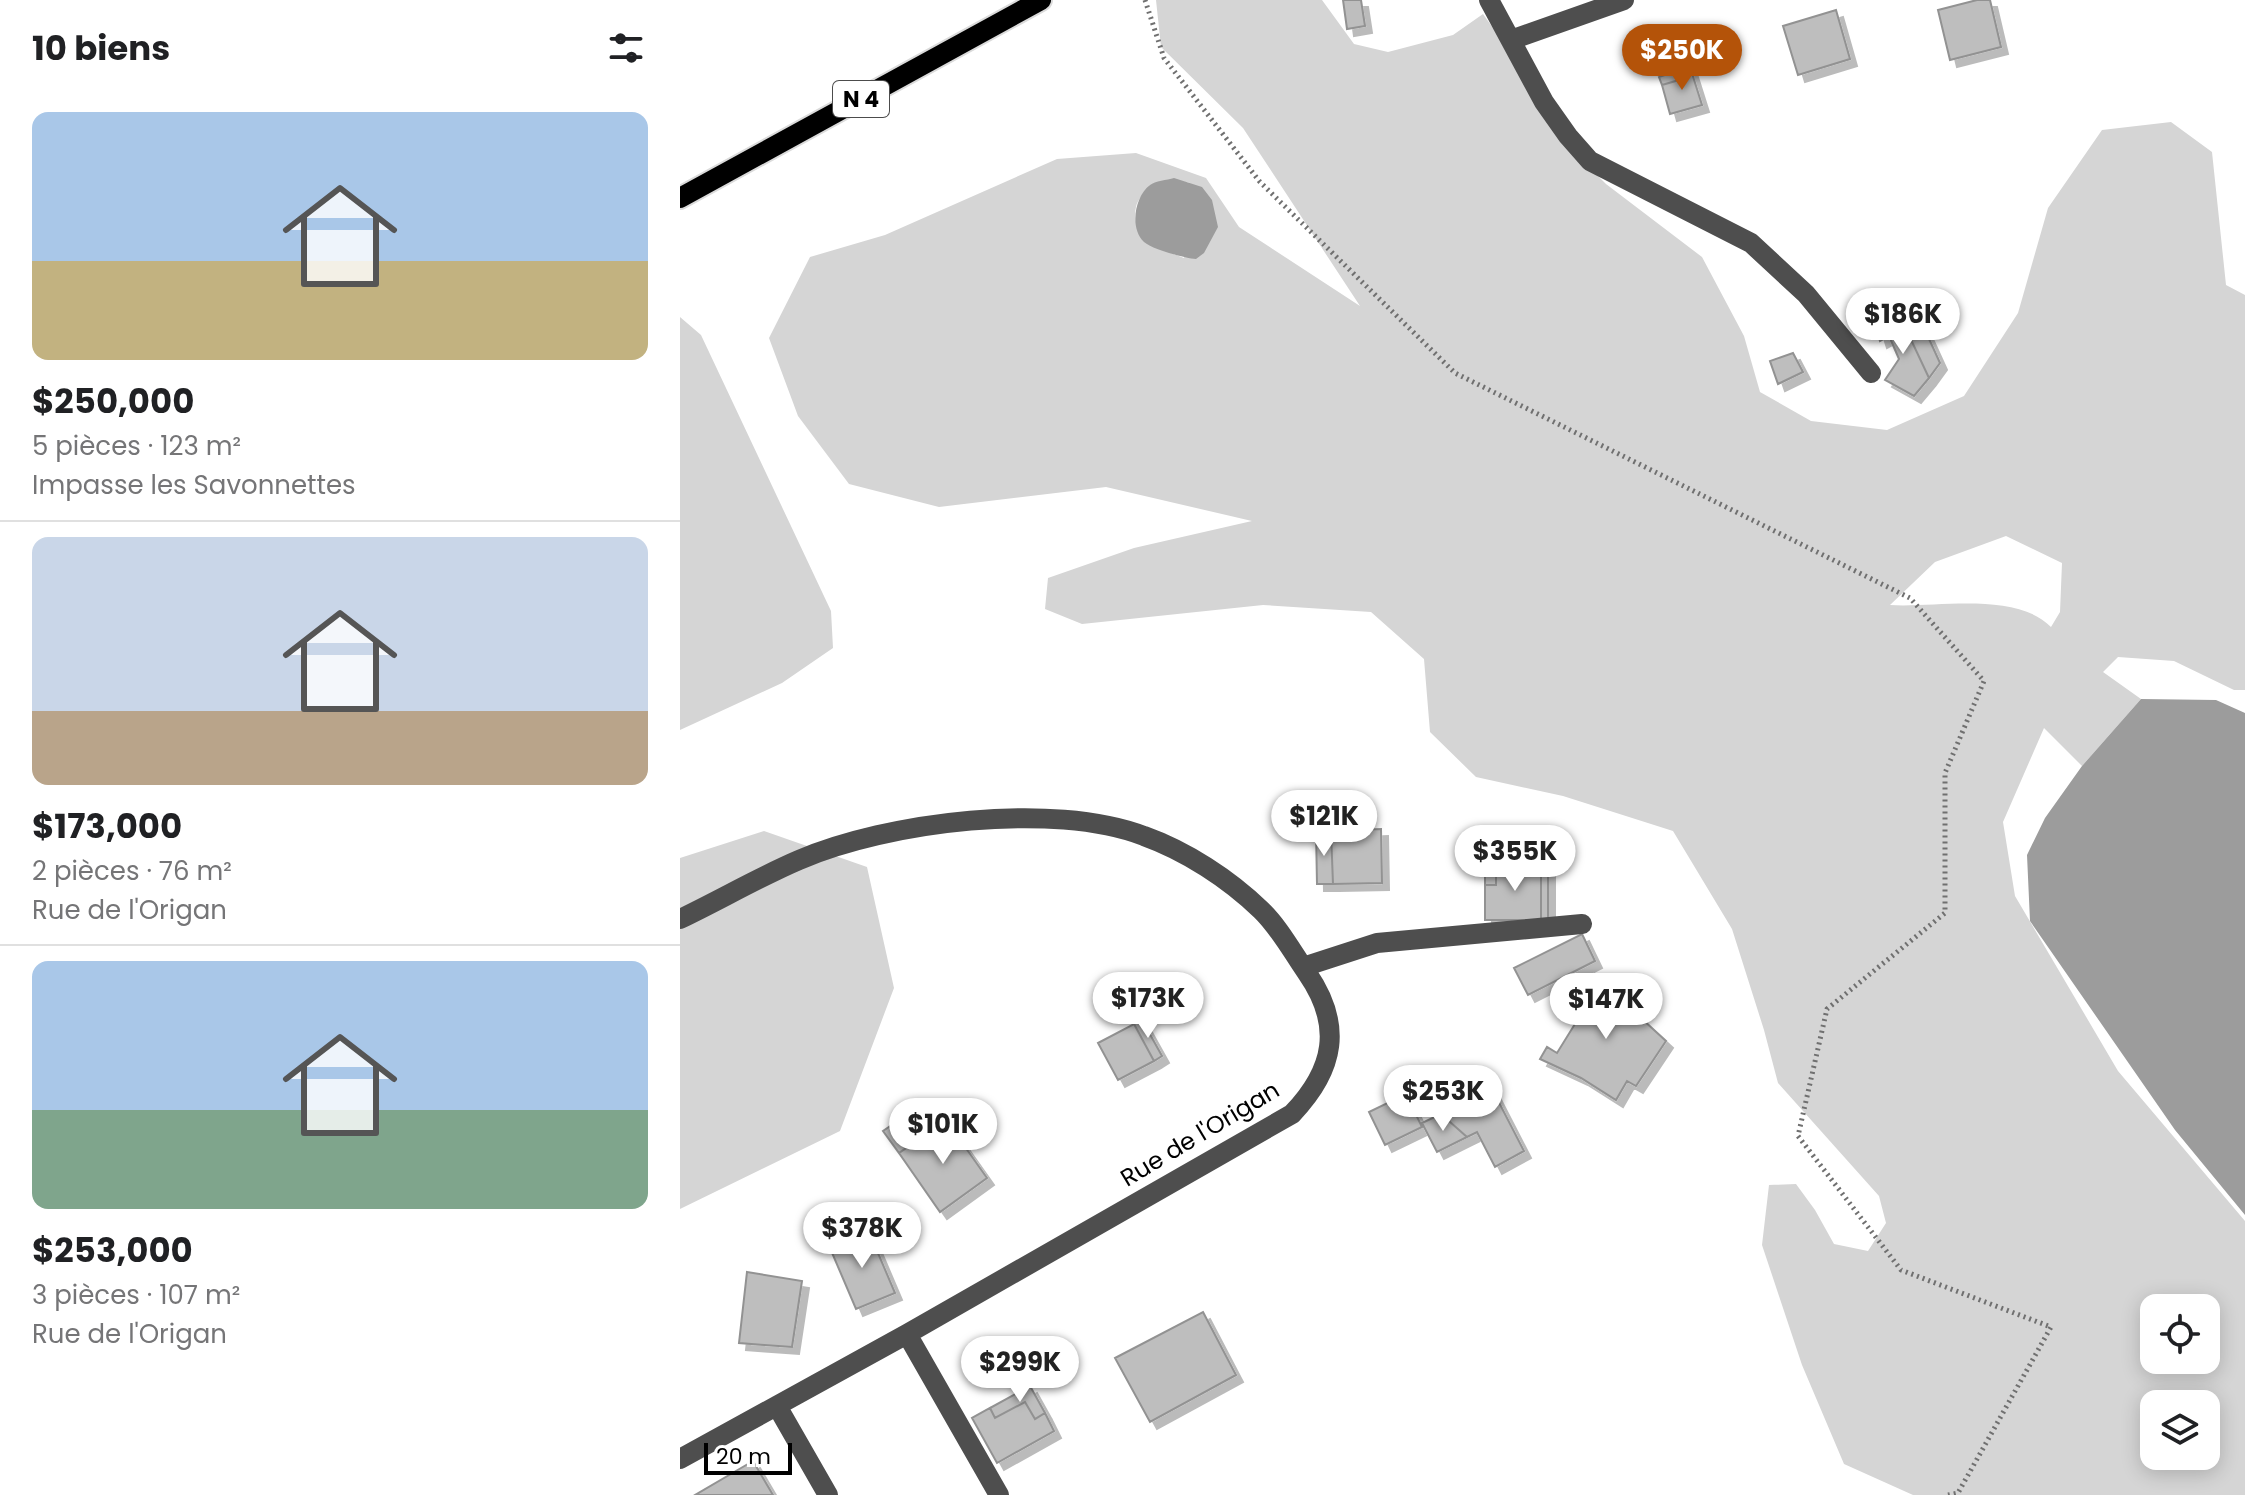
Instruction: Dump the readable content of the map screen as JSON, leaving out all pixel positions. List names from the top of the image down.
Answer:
{
  "streets": {
    "main road": ["N 4"],
    "street": ["Rue de l'Origan"]
  },
  "scale_bar": "20 m",
  "page": {
    "heading": "10 biens",
    "price": [
      "$250K",
      "$186K",
      "$121K",
      "$355K",
      "$173K",
      "$147K",
      "$253K",
      "$101K",
      "$378K",
      "$299K"
    ],
    "list": [
      {
        "name": "$250,000",
        "note": "5 pièces · 123 m² · Impasse les Savonnettes"
      },
      {
        "name": "$173,000",
        "note": "2 pièces · 76 m² · Rue de l'Origan"
      },
      {
        "name": "$253,000",
        "note": "3 pièces · 107 m² · Rue de l'Origan"
      }
    ],
    "scale": "20 m"
  }
}
